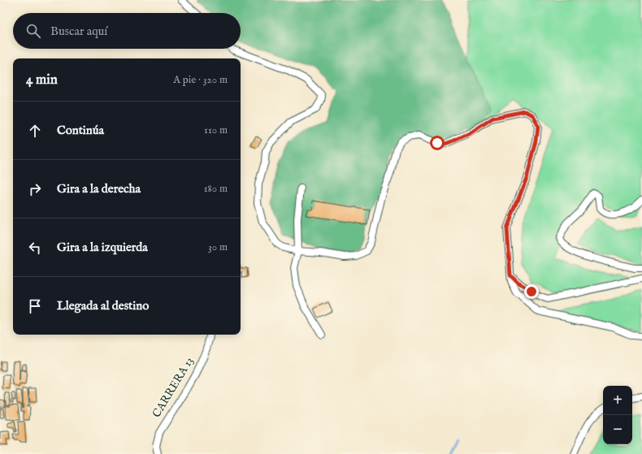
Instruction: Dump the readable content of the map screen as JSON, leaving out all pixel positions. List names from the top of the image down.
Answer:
{
  "streets": {
    "street": ["CARRERA 13"]
  },
  "page": {
    "search": "Buscar aquí",
    "heading": ["4 min", "A pie · 320 m"],
    "list": [
      ["Continúa", "110 m"],
      ["Gira a la derecha", "180 m"],
      ["Gira a la izquierda", "30 m"],
      "Llegada al destino"
    ],
    "map_buttons": ["+", "−"]
  }
}
